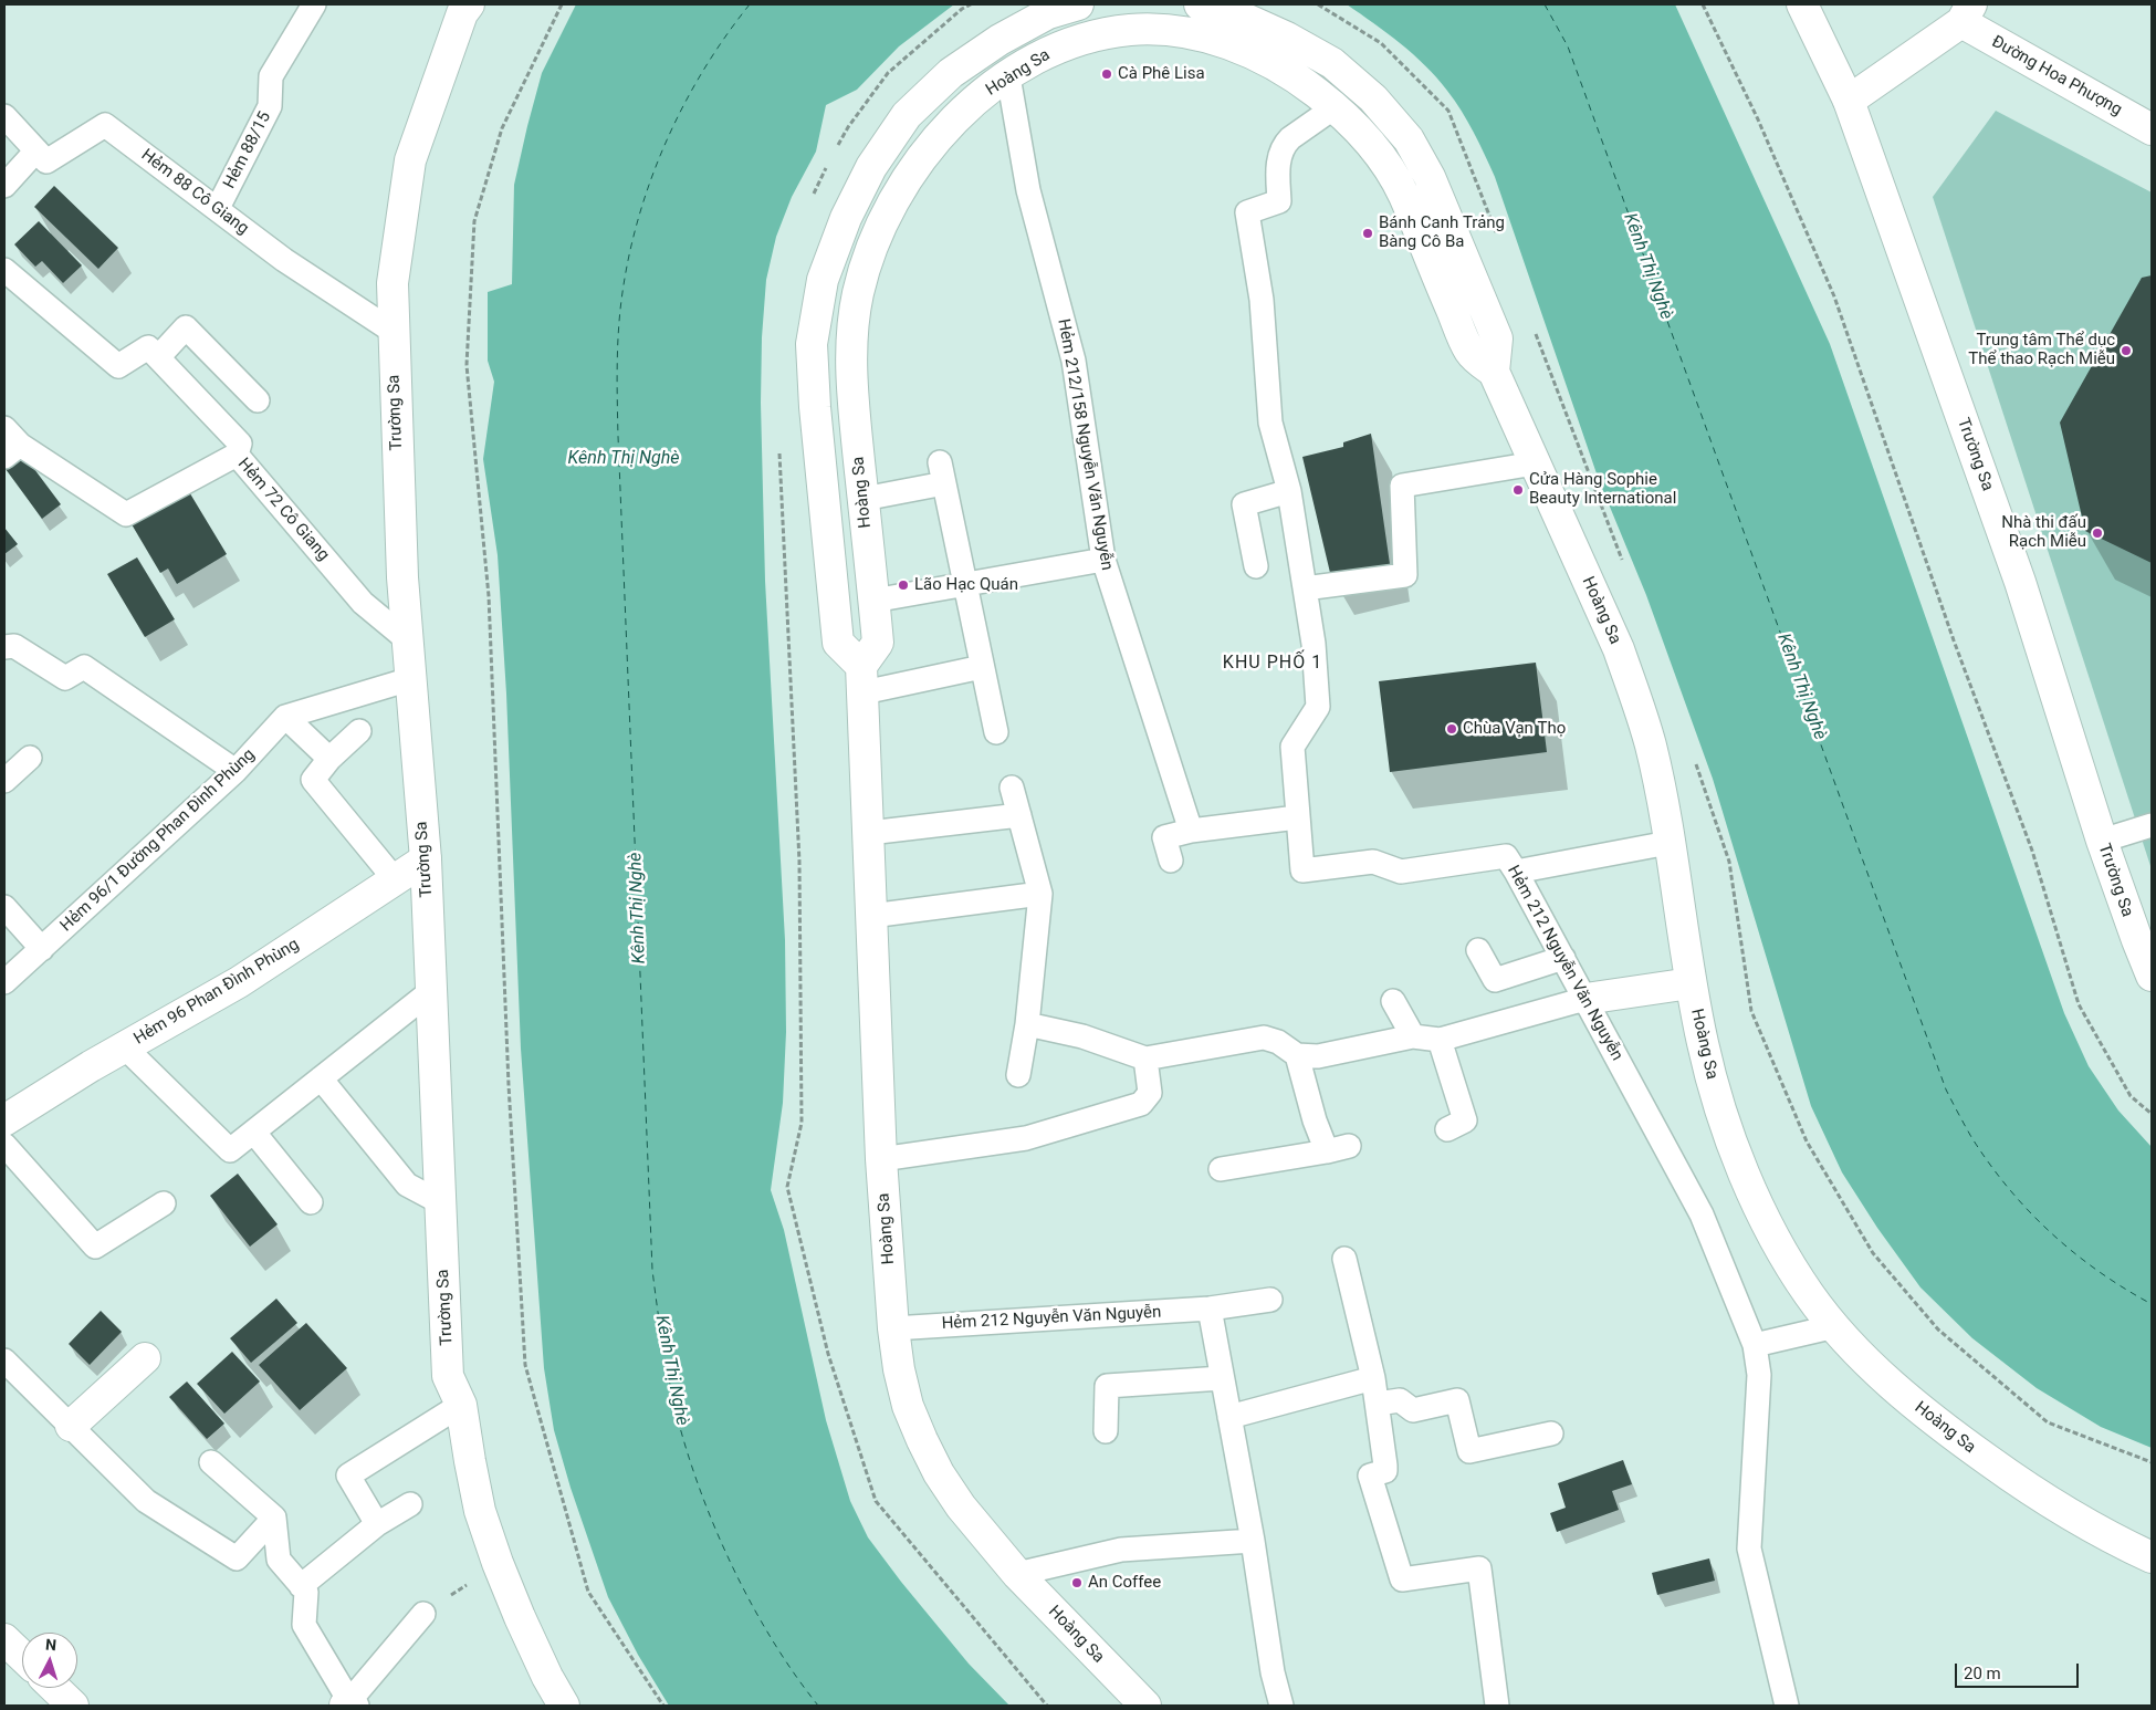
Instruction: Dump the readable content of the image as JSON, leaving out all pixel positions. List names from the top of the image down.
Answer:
{
  "streets": {
    "street": [
      "Hoàng Sa",
      "Đường Hoa Phượng",
      "Trường Sa",
      "Hẻm 96 Phan Đình Phùng"
    ],
    "lane": [
      "Hẻm 88/15",
      "Hẻm 88 Cô Giang",
      "Hẻm 212/158 Nguyễn Văn Nguyễn",
      "Hẻm 72 Cô Giang",
      "Hẻm 96/1 Đường Phan Đình Phùng",
      "Hẻm 212 Nguyễn Văn Nguyễn"
    ]
  },
  "crossings": [
    ["Hoàng Sa", "Hẻm 212/158 Nguyễn Văn Nguyễn"],
    ["Hoàng Sa", "Hẻm 212 Nguyễn Văn Nguyễn"],
    ["Đường Hoa Phượng", "Trường Sa"],
    ["Hẻm 88/15", "Hẻm 88 Cô Giang"],
    ["Hẻm 88 Cô Giang", "Trường Sa"],
    ["Trường Sa", "Hẻm 72 Cô Giang"],
    ["Trường Sa", "Hẻm 96 Phan Đình Phùng"]
  ],
  "districts": ["KHU PHỐ 1"],
  "water": ["Kênh Thị Nghè"],
  "places": [
    "Cà Phê Lisa",
    "Bánh Canh Trảng Bàng Cô Ba",
    "Trung tâm Thể dục Thể thao Rạch Miễu",
    "Cửa Hàng Sophie Beauty International",
    "Nhà thi đấu Rạch Miễu",
    "Lão Hạc Quán",
    "Chùa Vạn Thọ",
    "An Coffee"
  ],
  "scale_bar": "20 m",
  "north": "top"
}
